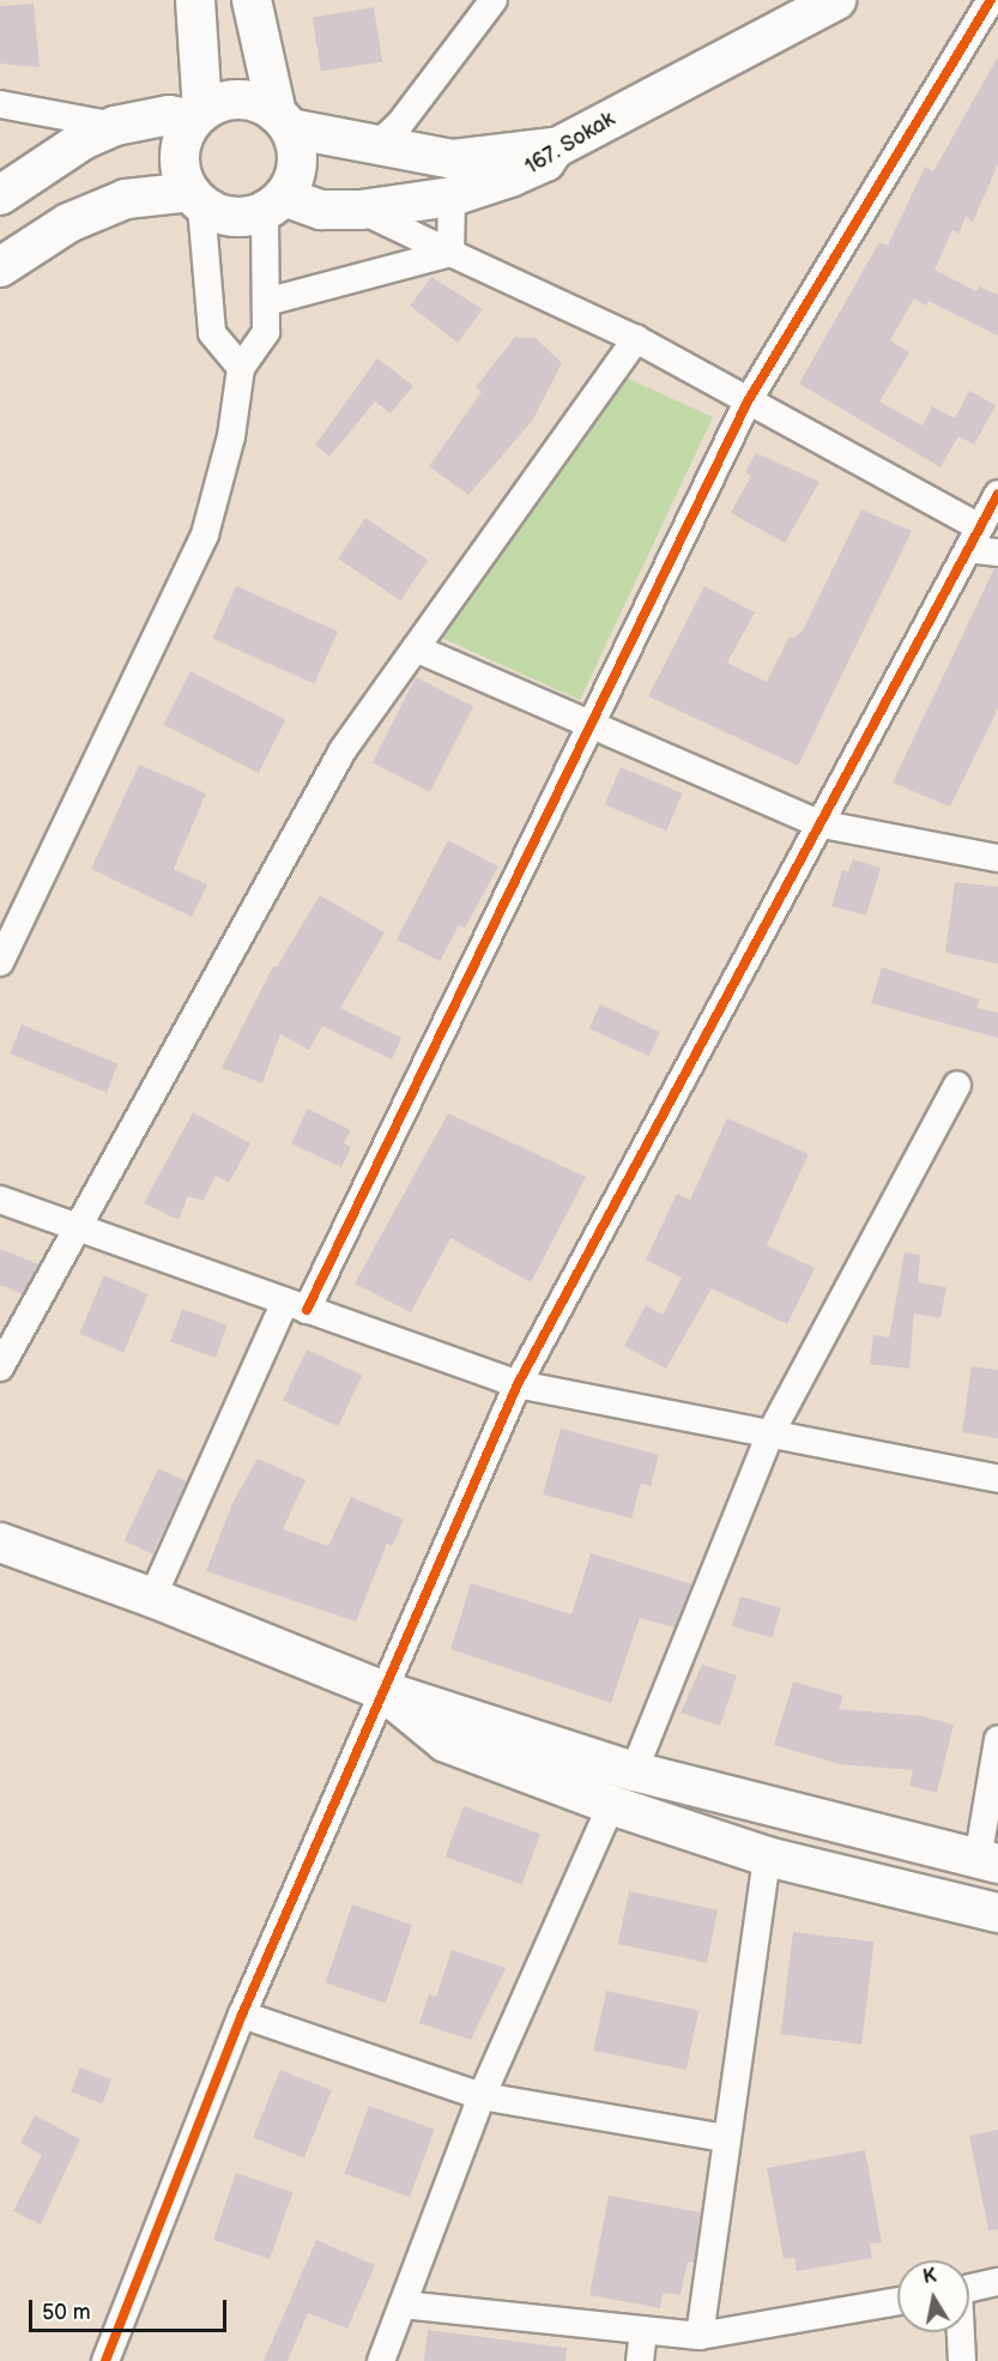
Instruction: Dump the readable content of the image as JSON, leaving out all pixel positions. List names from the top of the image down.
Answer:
{
  "streets": {
    "street": ["167. Sokak"]
  },
  "scale_bar": "50 m",
  "north": "top"
}
